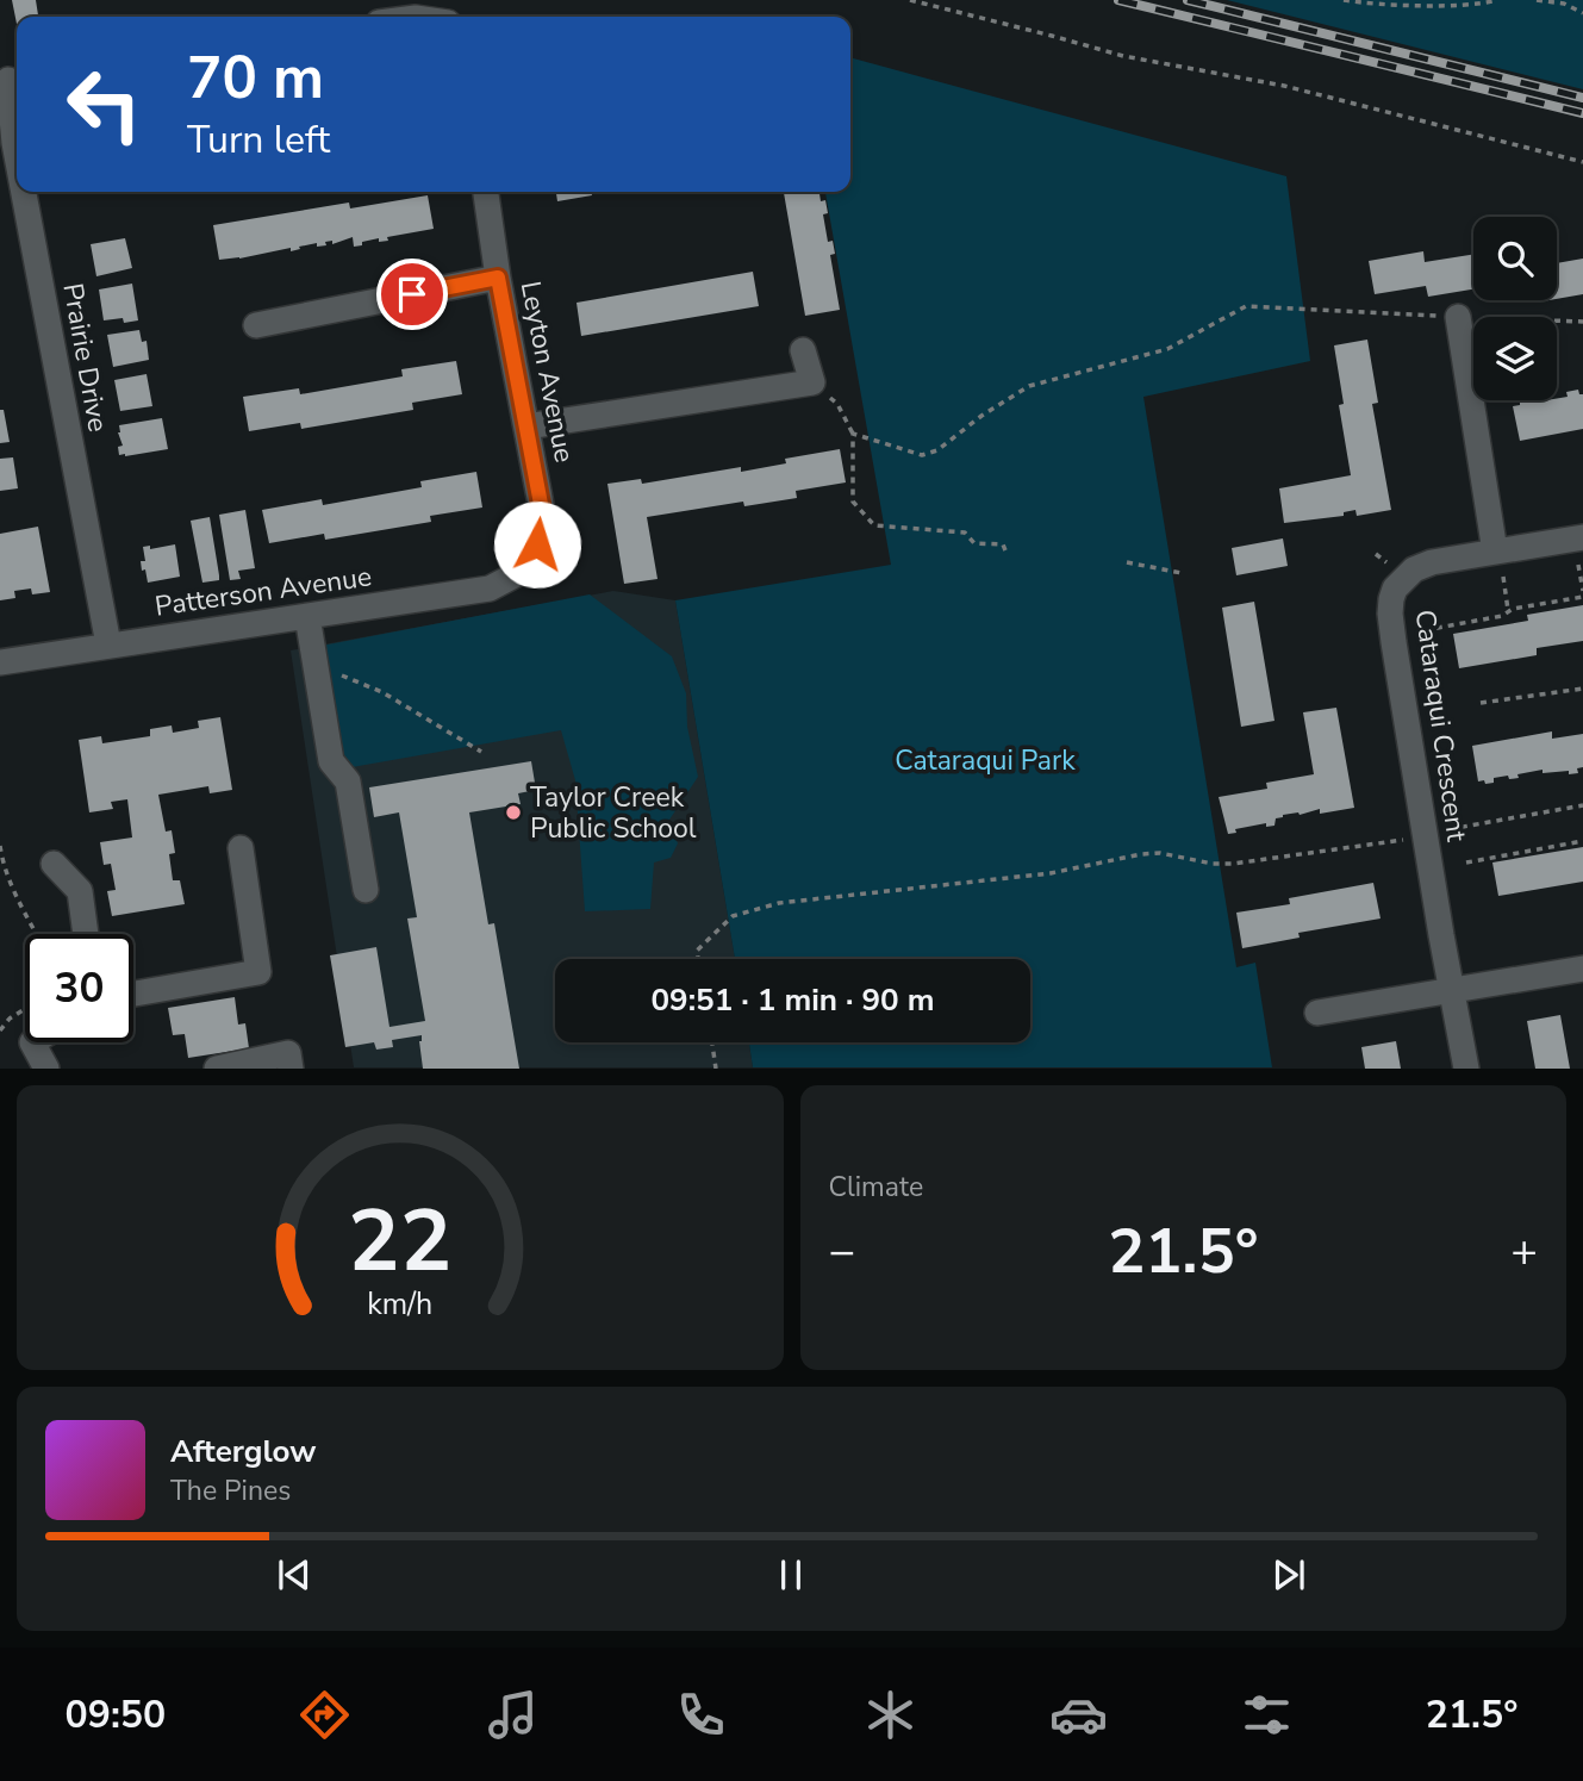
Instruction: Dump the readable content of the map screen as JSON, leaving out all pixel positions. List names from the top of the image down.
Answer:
{
  "streets": {
    "street": [
      "Prairie Drive",
      "Leyton Avenue",
      "Patterson Avenue",
      "Cataraqui Crescent"
    ]
  },
  "crossings": [
    ["Prairie Drive", "Patterson Avenue"],
    ["Leyton Avenue", "Patterson Avenue"]
  ],
  "parks": ["Cataraqui Park"],
  "places": ["Taylor Creek Public School"],
  "page": {
    "turn": ["70 m", "Turn left"],
    "limit": "30",
    "trip": "09:51 · 1 min · 90 m",
    "tile": "Climate",
    "heat": ["−", "21.5°", "+"],
    "song": ["Afterglow", "The Pines"],
    "tabs": ["09:50", "21.5°"],
    "gauge": ["22", "km/h"]
  }
}
